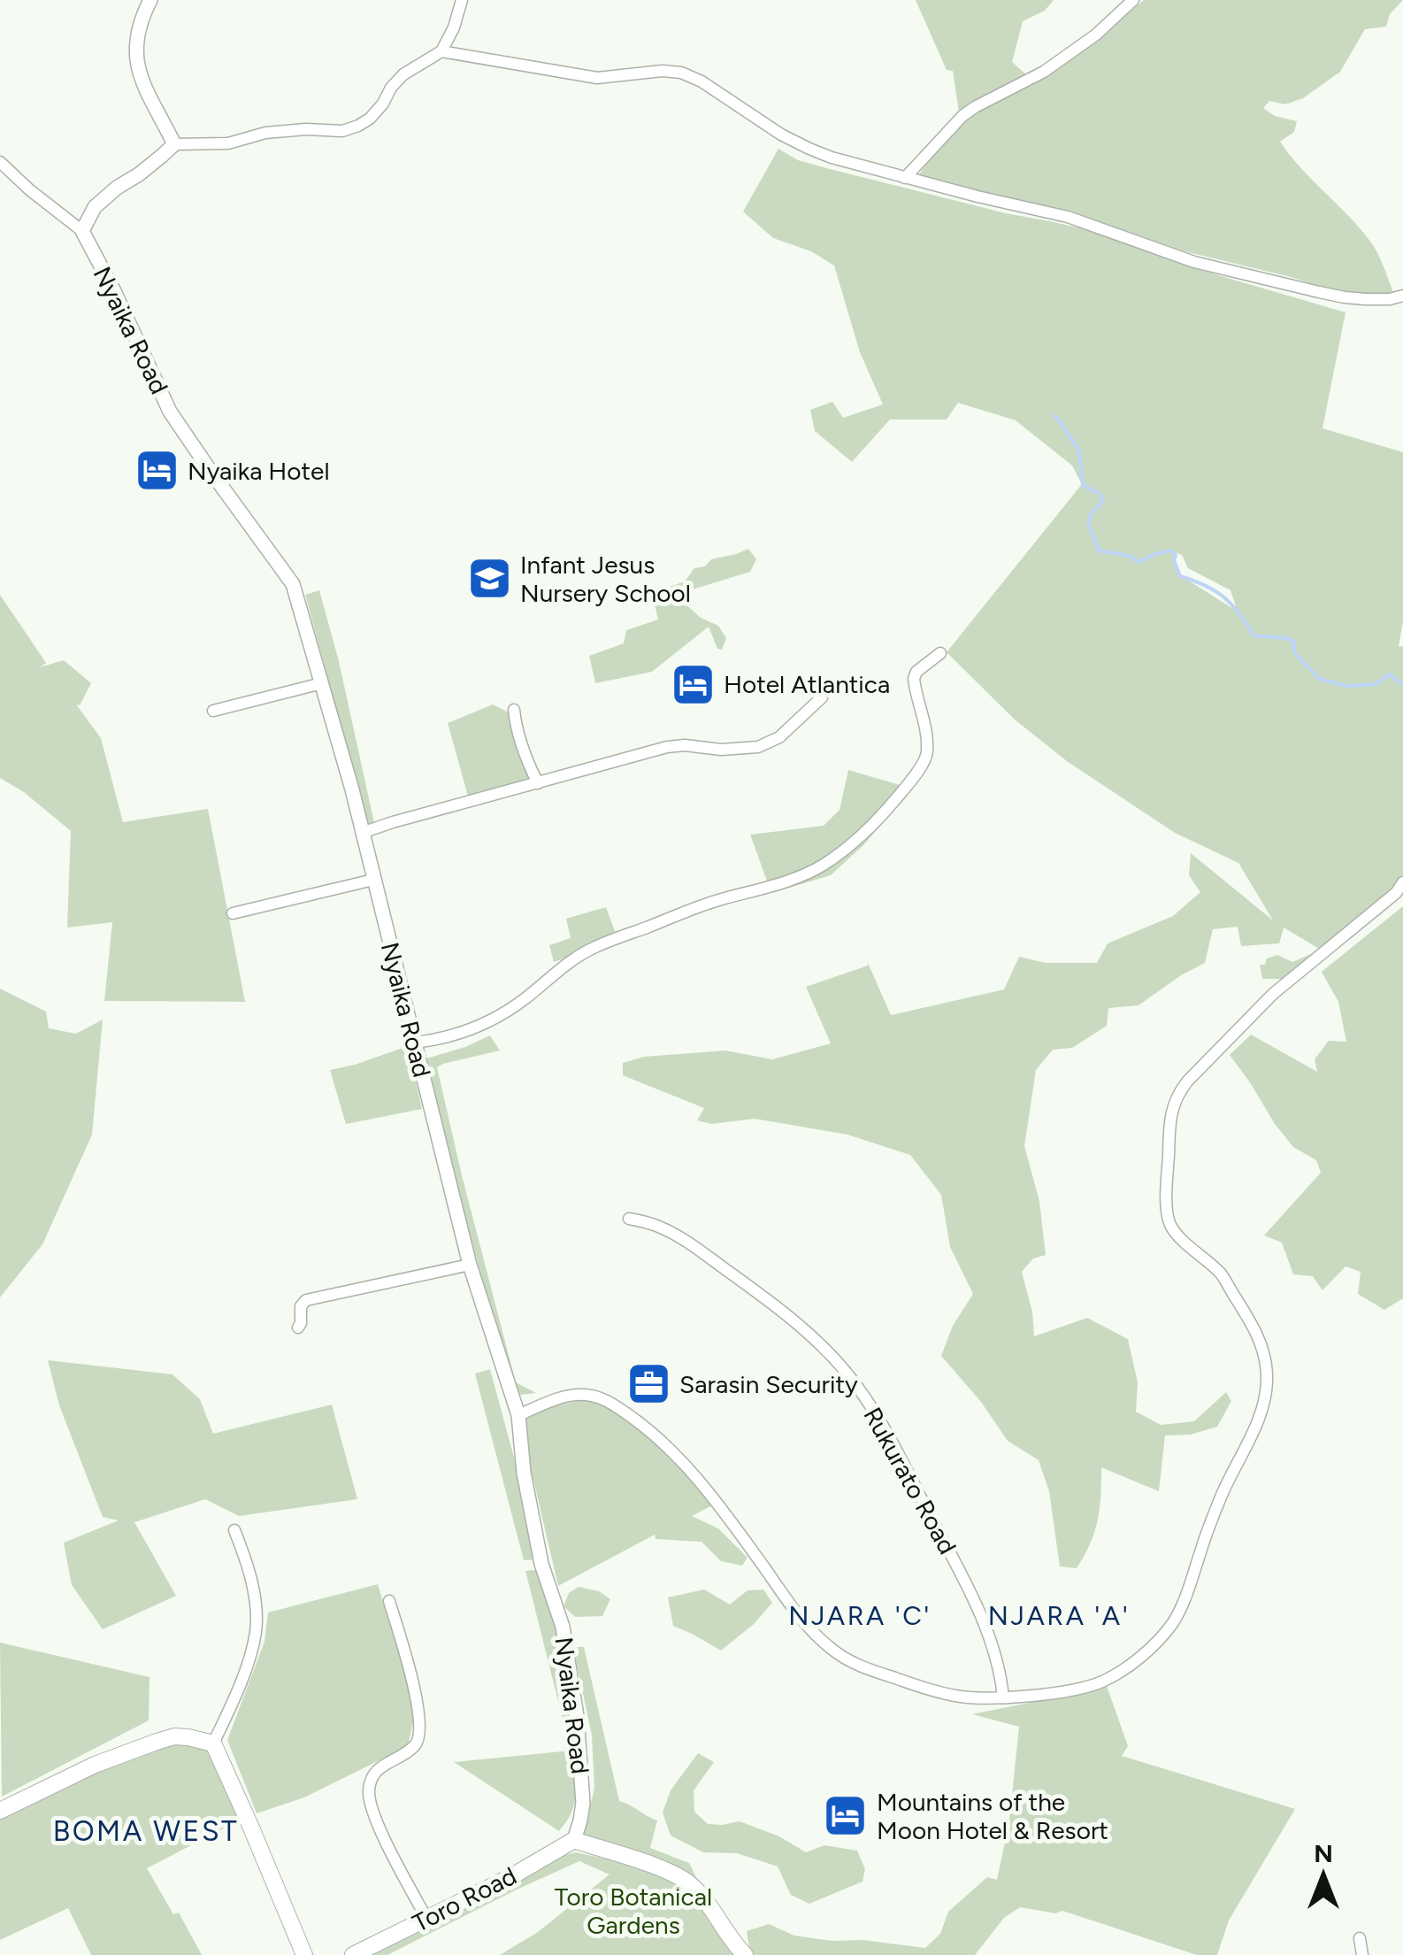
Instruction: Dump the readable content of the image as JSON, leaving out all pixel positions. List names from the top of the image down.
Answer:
{
  "streets": {
    "main road": ["Toro Road"],
    "street": ["Nyaika Road", "Rukurato Road"]
  },
  "crossings": [
    ["Nyaika Road", "Toro Road"]
  ],
  "districts": ["NJARA 'C'", "NJARA 'A'", "BOMA WEST"],
  "parks": ["Toro Botanical Gardens"],
  "places": {
    "hotel": ["Nyaika Hotel", "Hotel Atlantica", "Mountains of the Moon Hotel & Resort"],
    "school or university": ["Infant Jesus Nursery School"],
    "office": ["Sarasin Security"]
  },
  "north": "top"
}
